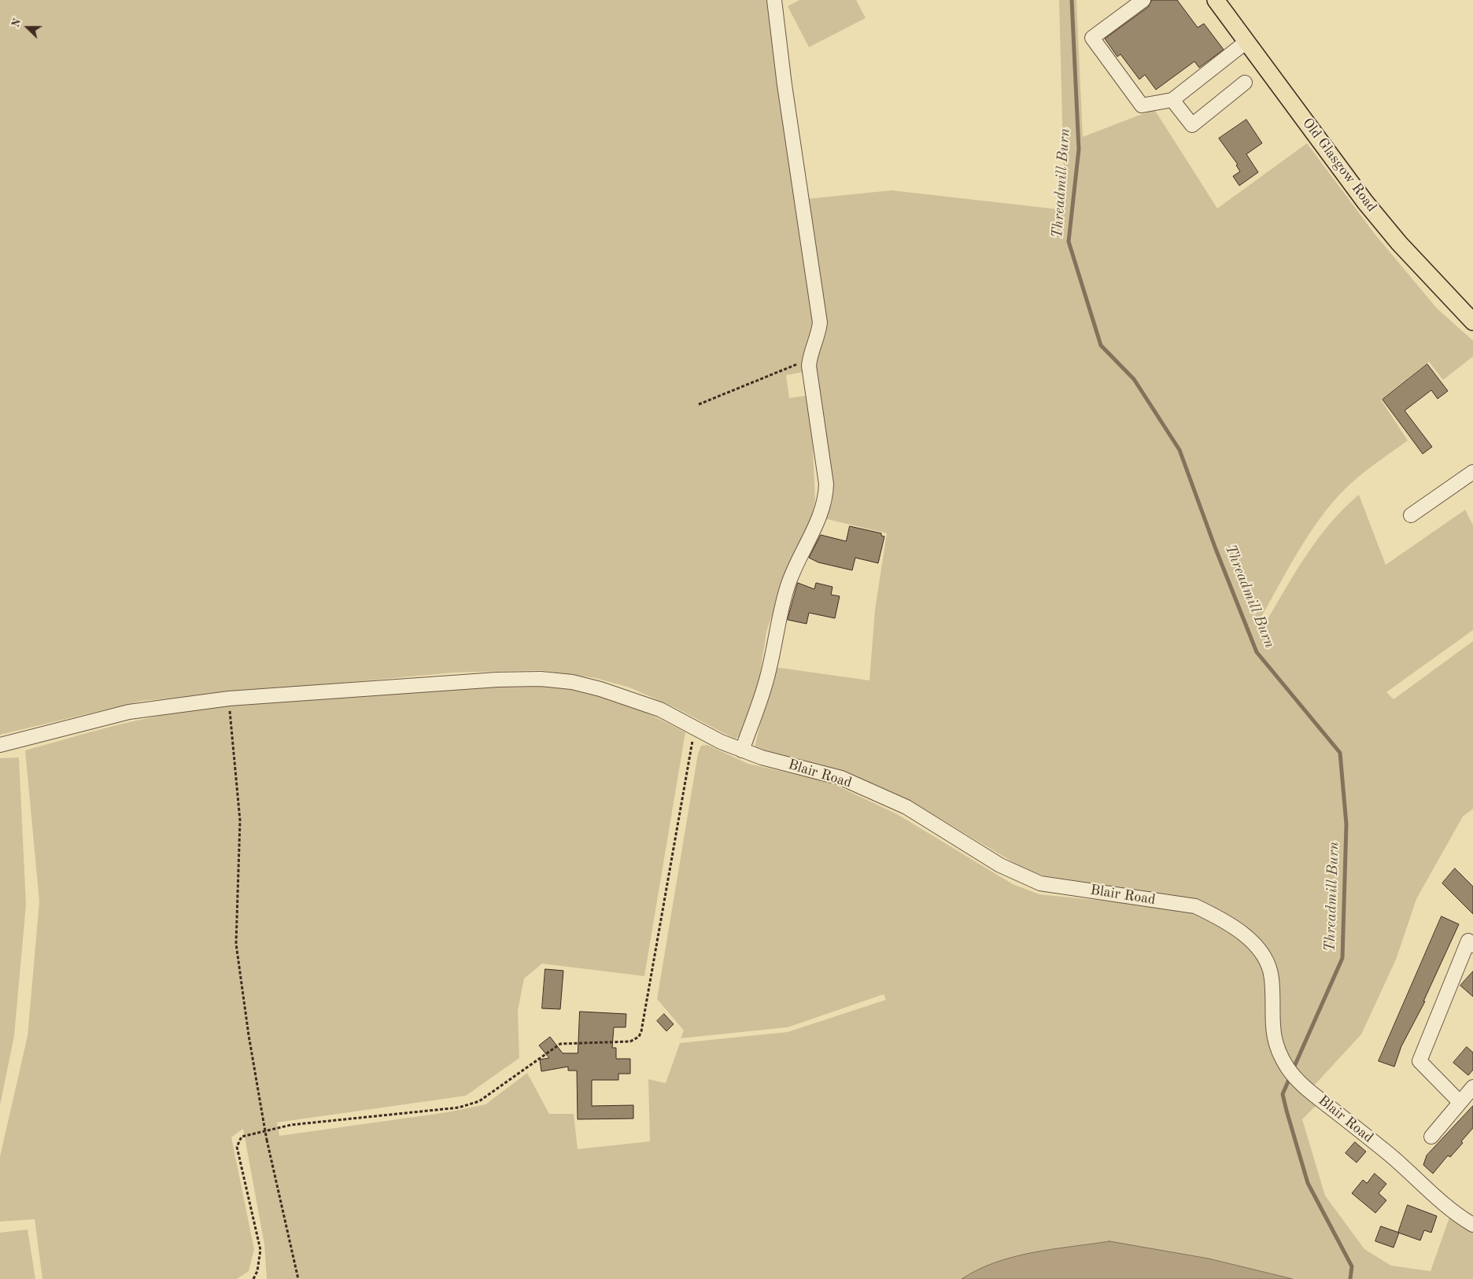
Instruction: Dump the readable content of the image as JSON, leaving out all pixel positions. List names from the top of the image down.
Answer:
{
  "streets": {
    "main road": ["Old Glasgow Road"],
    "street": ["Blair Road"]
  },
  "water": ["Threadmill Burn"],
  "north": "left"
}
